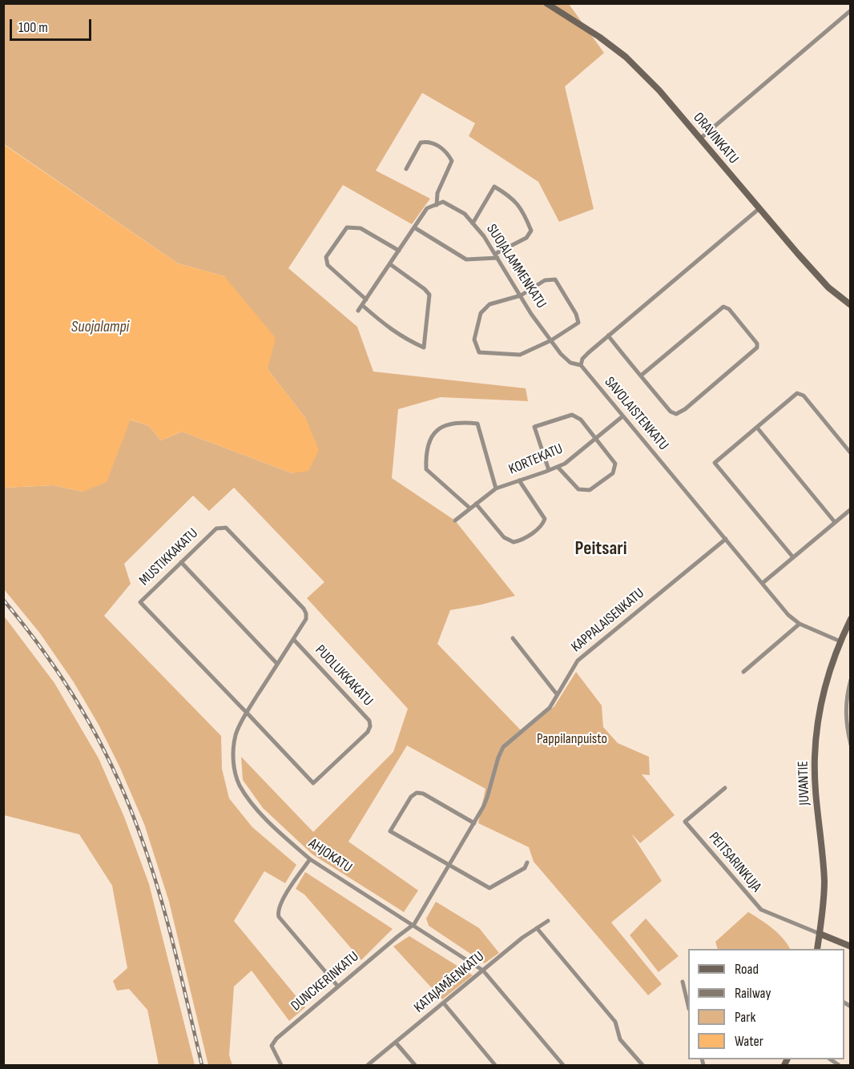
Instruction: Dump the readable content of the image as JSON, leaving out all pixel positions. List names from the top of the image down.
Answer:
{
  "streets": {
    "street": [
      "ORAVINKATU",
      "SUOJALAMMENKATU",
      "SAVOLAISTENKATU",
      "KORTEKATU",
      "MUSTIKKAKATU",
      "KAPPALAISENKATU",
      "PUOLUKKAKATU",
      "JUVANTIE",
      "AHJOKATU",
      "PEITSARINKUJA",
      "DUNCKERINKATU",
      "KATAJAMÄENKATU"
    ]
  },
  "crossings": [
    ["SUOJALAMMENKATU", "SAVOLAISTENKATU"],
    ["SAVOLAISTENKATU", "KORTEKATU"],
    ["SAVOLAISTENKATU", "KAPPALAISENKATU"],
    ["SAVOLAISTENKATU", "JUVANTIE"],
    ["MUSTIKKAKATU", "PUOLUKKAKATU"],
    ["MUSTIKKAKATU", "AHJOKATU"],
    ["KAPPALAISENKATU", "AHJOKATU"],
    ["KAPPALAISENKATU", "DUNCKERINKATU"],
    ["PUOLUKKAKATU", "AHJOKATU"],
    ["JUVANTIE", "PEITSARINKUJA"],
    ["AHJOKATU", "DUNCKERINKATU"],
    ["AHJOKATU", "KATAJAMÄENKATU"]
  ],
  "districts": ["Peitsari"],
  "water": ["Suojalampi"],
  "parks": ["Pappilanpuisto"],
  "legend": [
    "Road",
    "Railway",
    "Park",
    "Water"
  ],
  "scale_bar": "100 m"
}
